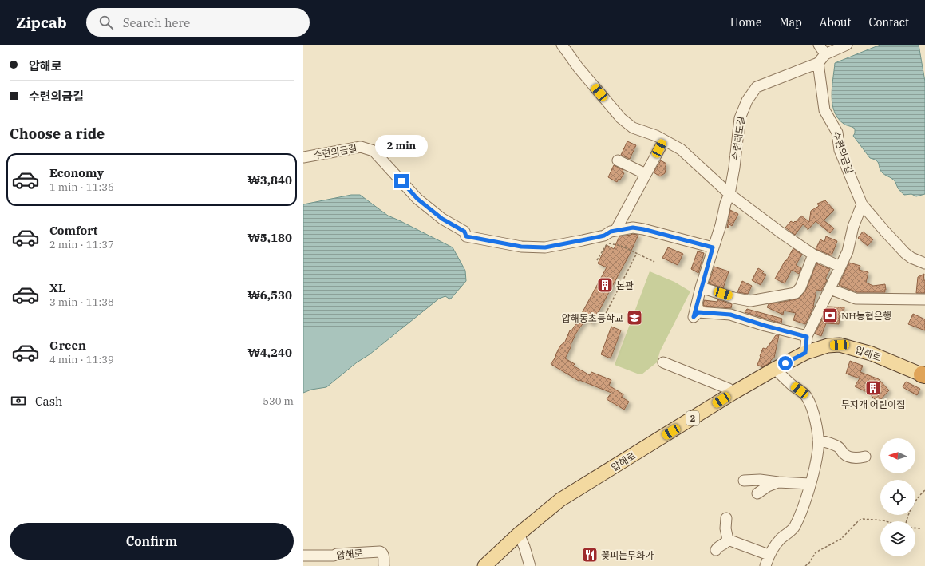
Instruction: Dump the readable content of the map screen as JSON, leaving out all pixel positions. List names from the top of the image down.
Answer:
{
  "streets": {
    "main road": ["압해로", "2"],
    "street": ["수련태도길", "수련의금길"]
  },
  "crossings": [
    ["수련태도길", "수련의금길"]
  ],
  "places": {
    "building": ["본관", "무지개 어린이집"],
    "bank": ["NH농협은행"],
    "school or university": ["압해동초등학교"],
    "restaurant": ["꽃피는무화가"]
  },
  "north": "left",
  "page": {
    "header": "Zipcab",
    "search": "Search here",
    "nav": [
      "Home",
      "Map",
      "About",
      "Contact"
    ],
    "banner": ["압해로", "수련의금길"],
    "heading": "Choose a ride",
    "bubble": "2 min",
    "list": [
      {
        "name": "Economy",
        "note": "1 min · 11:36",
        "value": "₩3,840"
      },
      {
        "name": "Comfort",
        "note": "2 min · 11:37",
        "value": "₩5,180"
      },
      {
        "name": "XL",
        "note": "3 min · 11:38",
        "value": "₩6,530"
      },
      {
        "name": "Green",
        "note": "4 min · 11:39",
        "value": "₩4,240"
      }
    ],
    "pay": ["Cash", "530 m"],
    "buttons": "Confirm"
  }
}
